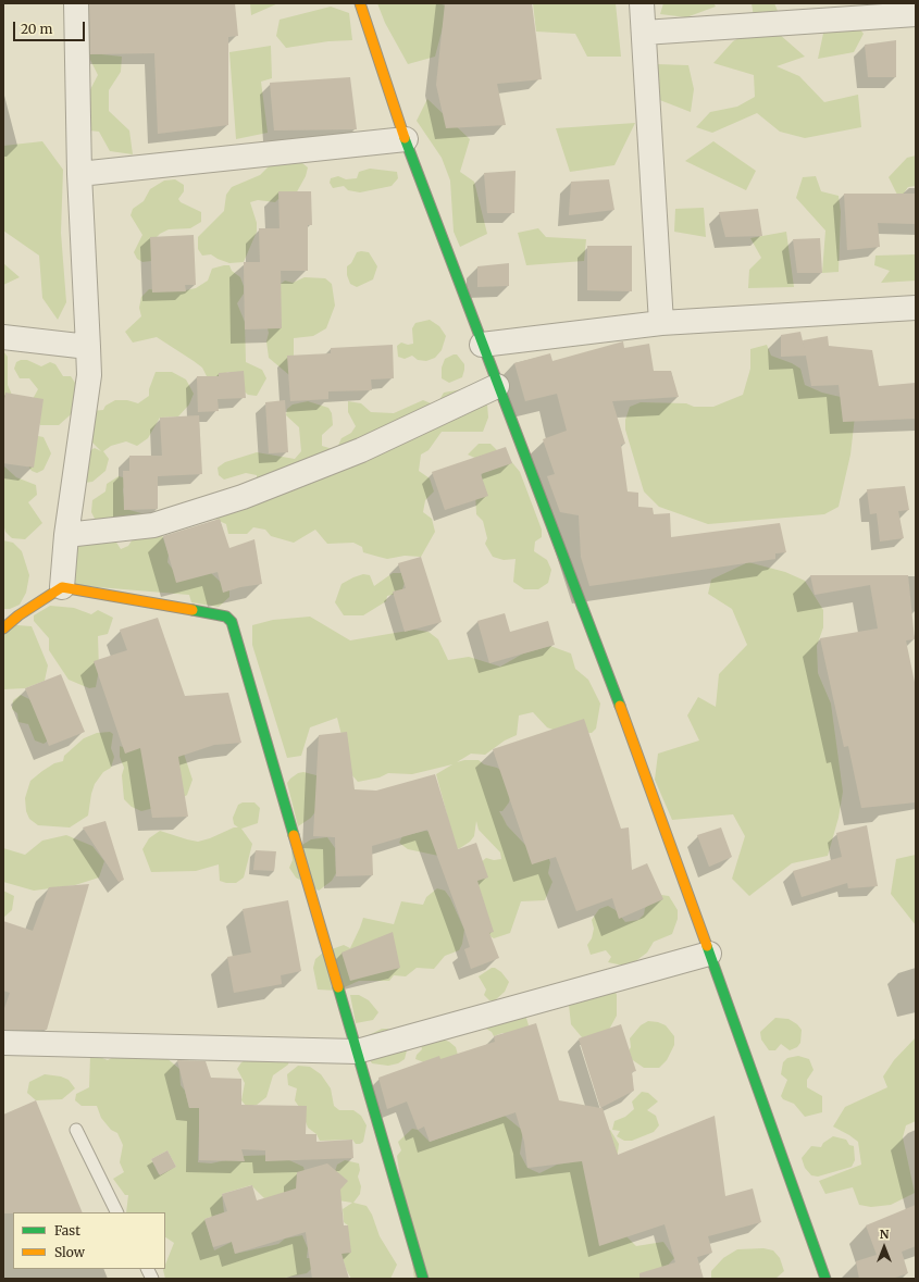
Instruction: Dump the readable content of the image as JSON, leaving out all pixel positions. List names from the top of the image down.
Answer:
{
  "legend": ["Fast", "Slow"],
  "scale_bar": "20 m",
  "north": "top"
}
